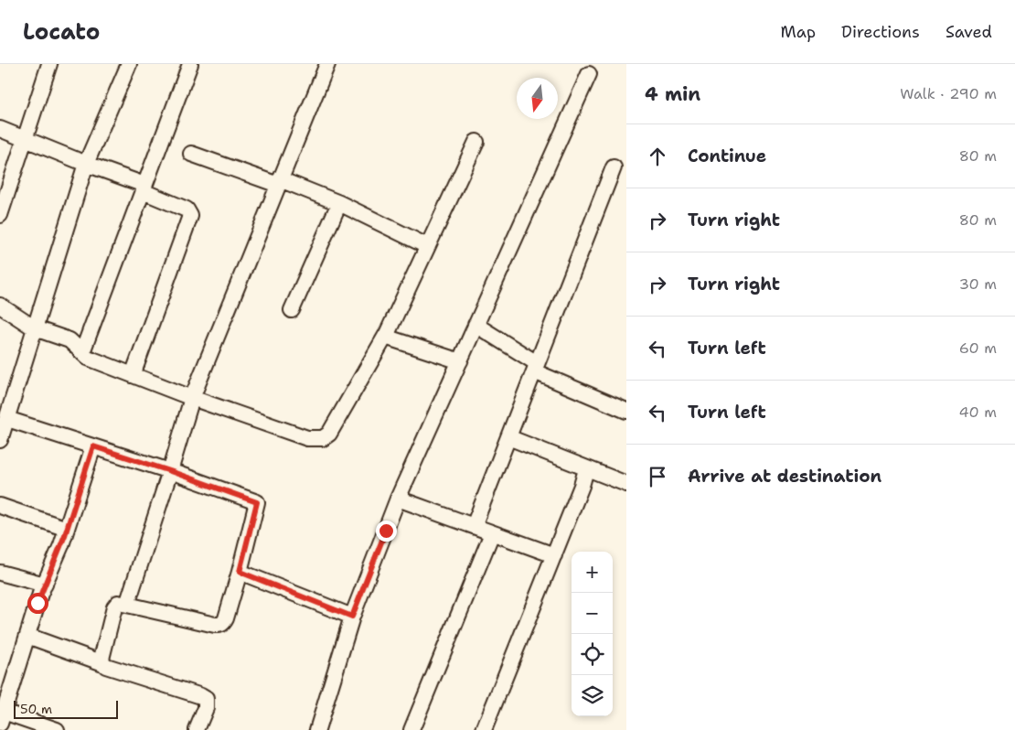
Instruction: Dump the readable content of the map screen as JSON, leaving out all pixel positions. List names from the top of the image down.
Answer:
{
  "scale_bar": "50 m",
  "north": "bottom",
  "page": {
    "header": "Locato",
    "nav": ["Map", "Directions", "Saved"],
    "heading": ["4 min", "Walk · 290 m"],
    "list": [
      ["Continue", "80 m"],
      ["Turn right", "80 m"],
      ["Turn right", "30 m"],
      ["Turn left", "60 m"],
      ["Turn left", "40 m"],
      "Arrive at destination"
    ],
    "map_buttons": ["+", "−"],
    "scale": "50 m"
  }
}
